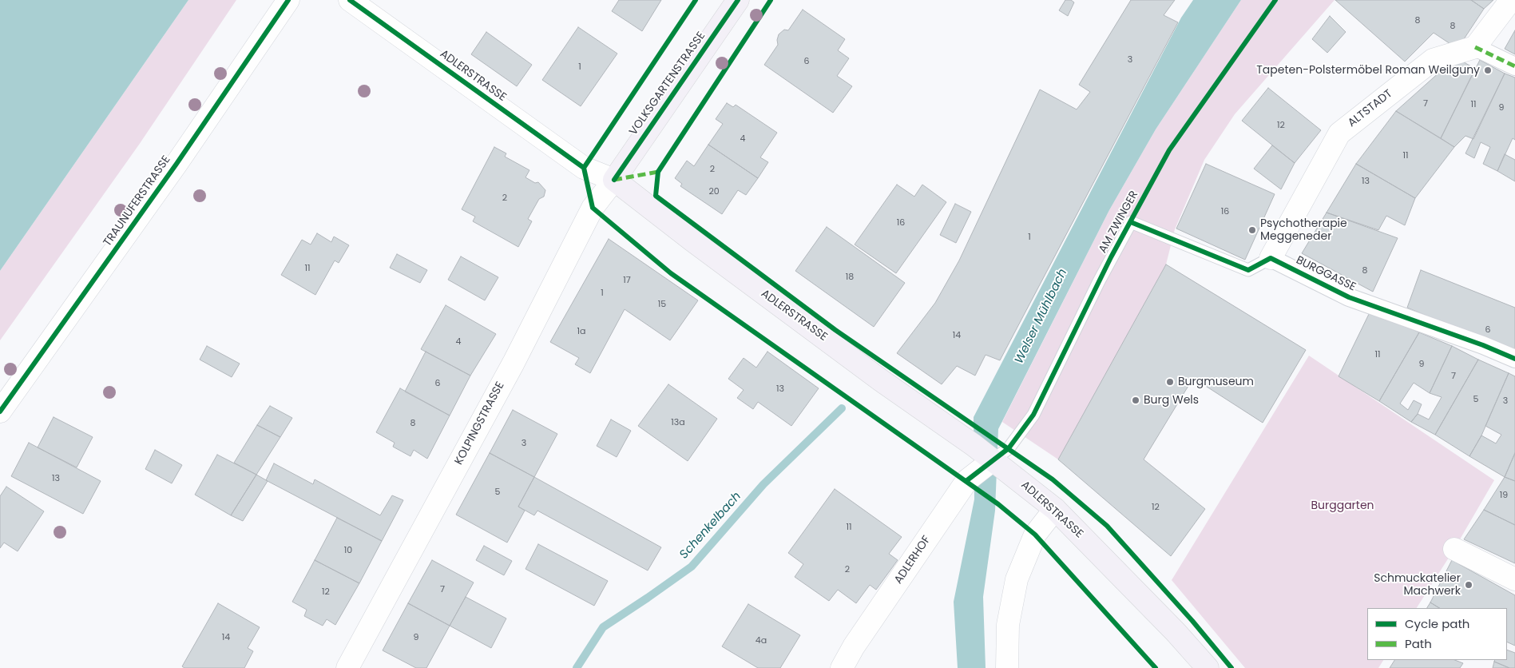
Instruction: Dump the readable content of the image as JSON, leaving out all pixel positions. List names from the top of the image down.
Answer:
{
  "streets": {
    "main road": ["ADLERSTRASSE", "VOLKSGARTENSTRASSE"],
    "street": [
      "ALTSTADT",
      "TRAUNUFERSTRASSE",
      "BURGGASSE",
      "KOLPINGSTRASSE",
      "ADLERHOF"
    ],
    "lane": ["AM ZWINGER"]
  },
  "crossings": [
    ["ADLERSTRASSE", "VOLKSGARTENSTRASSE"],
    ["ADLERSTRASSE", "AM ZWINGER"],
    ["ADLERSTRASSE", "KOLPINGSTRASSE"],
    ["ADLERSTRASSE", "ADLERHOF"],
    ["VOLKSGARTENSTRASSE", "KOLPINGSTRASSE"],
    ["ALTSTADT", "AM ZWINGER"],
    ["ALTSTADT", "BURGGASSE"],
    ["AM ZWINGER", "BURGGASSE"],
    ["AM ZWINGER", "ADLERHOF"]
  ],
  "water": ["Welser Mühlbach", "Schenkelbach"],
  "parks": ["Burggarten"],
  "places": [
    "Tapeten-Polstermöbel Roman Weilguny",
    "Psychotherapie Meggeneder",
    "Burgmuseum",
    "Burg Wels",
    "Schmuckatelier Machwerk"
  ],
  "house_numbers": [
    "8",
    "8",
    "3",
    "6",
    "1",
    "7",
    "11",
    "9",
    "12",
    "4",
    "11",
    "2",
    "13",
    "20",
    "2",
    "16",
    "16",
    "1",
    "11",
    "8",
    "18",
    "17",
    "1",
    "15",
    "6",
    "1a",
    "14",
    "4",
    "11",
    "9",
    "7",
    "6",
    "13",
    "5",
    "3",
    "13a",
    "8",
    "3",
    "13",
    "5",
    "19",
    "12",
    "11",
    "10",
    "2",
    "7",
    "12",
    "14",
    "9",
    "4a"
  ],
  "legend": ["Cycle path", "Path"]
}
